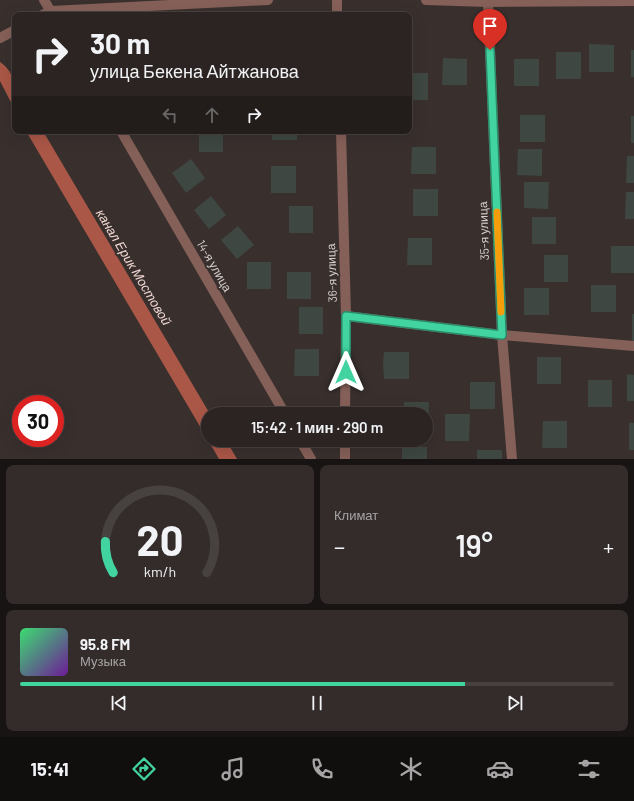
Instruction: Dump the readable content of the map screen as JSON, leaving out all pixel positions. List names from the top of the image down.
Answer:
{
  "streets": {
    "street": ["35-я улица", "14-я улица", "36-я улица"]
  },
  "water": ["канал Ерик Мостовой"],
  "page": {
    "turn": ["30 m", "улица Бекена Айтжанова"],
    "limit": "30",
    "trip": "15:42 · 1 мин · 290 m",
    "tile": "Климат",
    "heat": ["−", "19°", "+"],
    "song": ["95.8 FM", "Музыка"],
    "tabs": "15:41",
    "gauge": ["20", "km/h"]
  }
}
